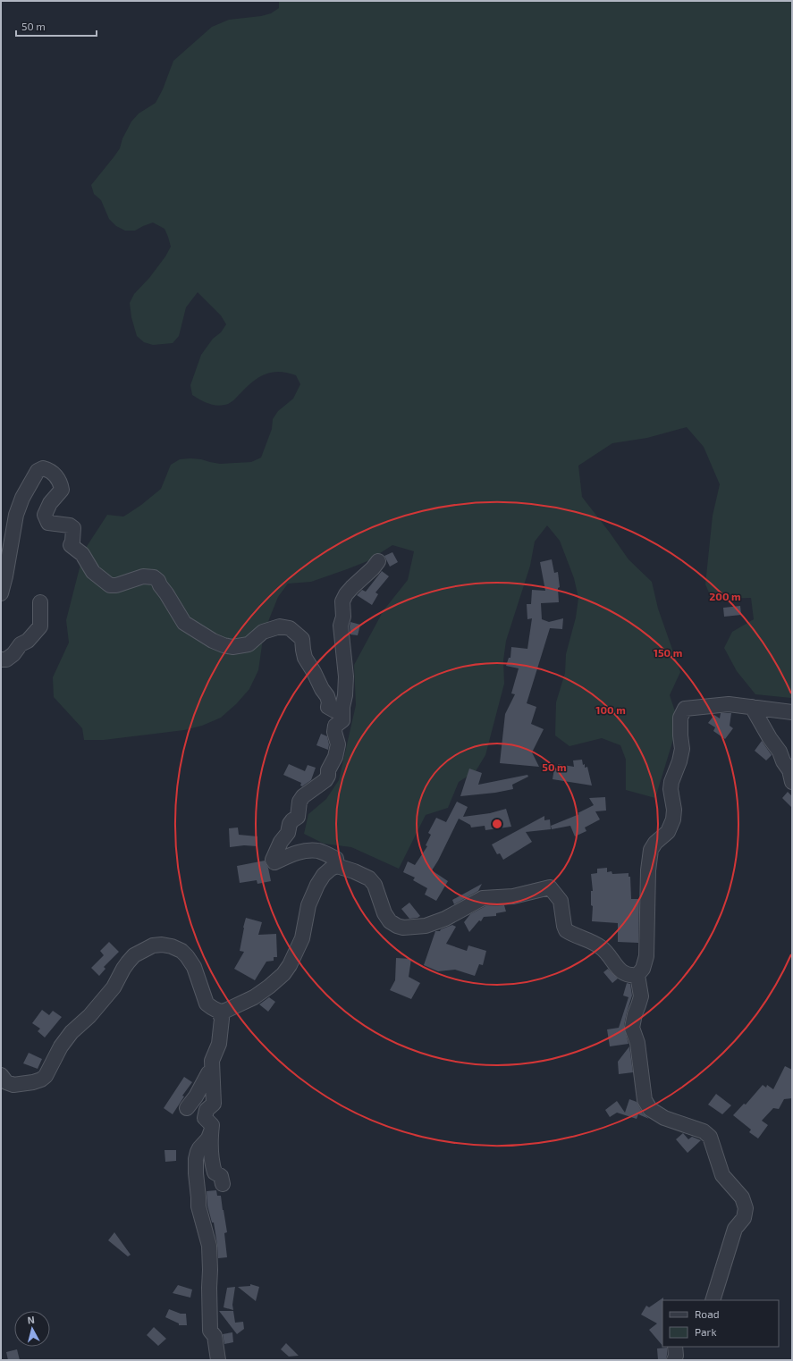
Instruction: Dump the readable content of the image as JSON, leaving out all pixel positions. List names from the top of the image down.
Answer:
{
  "legend": ["Road", "Park"],
  "scale_bar": "50 m",
  "north": "top",
  "rings": [
    "200 m",
    "150 m",
    "100 m",
    "50 m"
  ]
}
